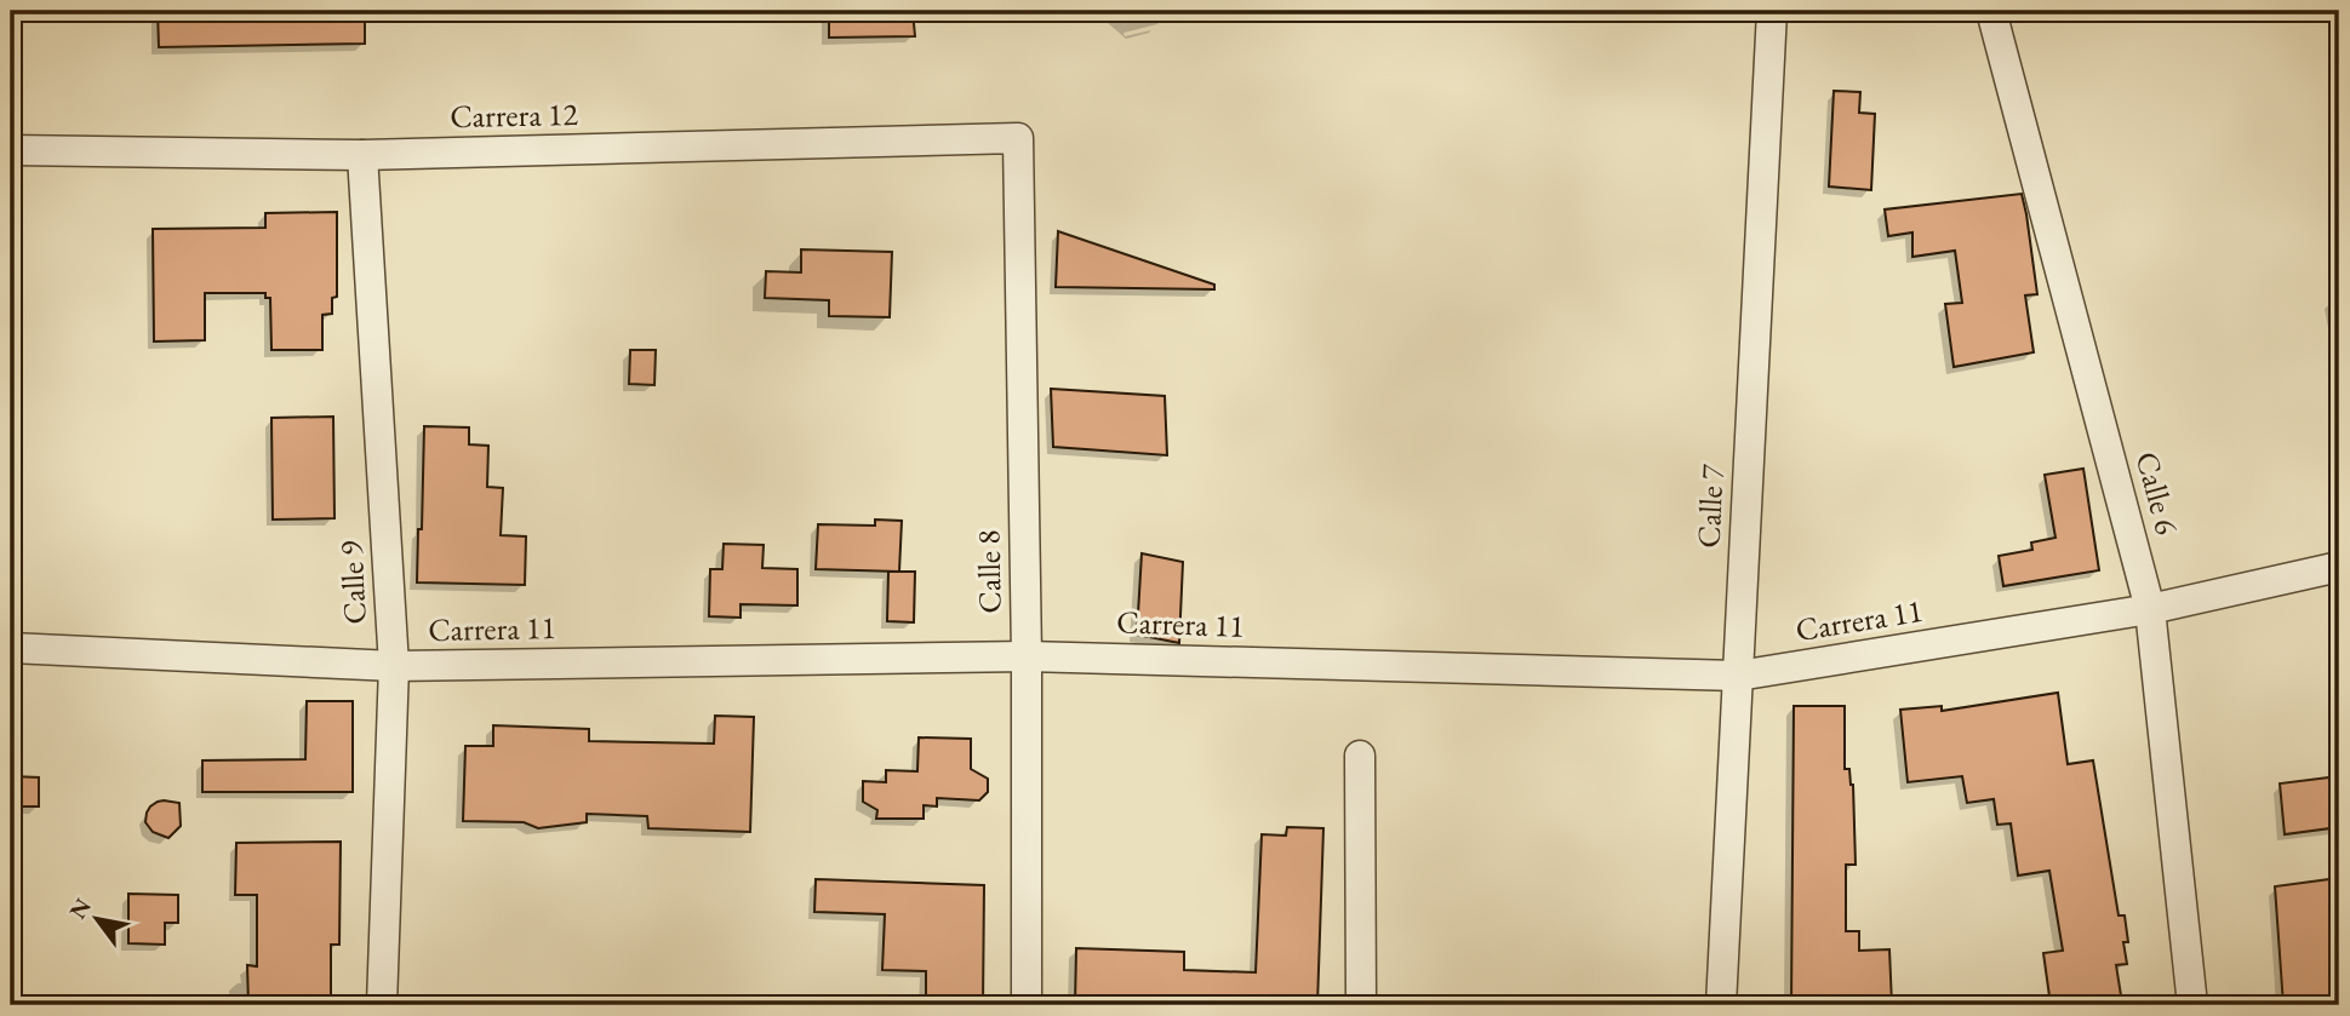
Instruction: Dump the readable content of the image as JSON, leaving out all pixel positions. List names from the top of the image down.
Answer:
{
  "streets": {
    "street": [
      "Carrera 12",
      "Calle 6",
      "Calle 7",
      "Calle 8",
      "Calle 9",
      "Carrera 11"
    ]
  },
  "crossings": [
    ["Carrera 12", "Calle 8"],
    ["Carrera 12", "Calle 9"],
    ["Calle 6", "Carrera 11"],
    ["Calle 7", "Carrera 11"],
    ["Calle 8", "Carrera 11"],
    ["Calle 9", "Carrera 11"]
  ],
  "north": "top left"
}
